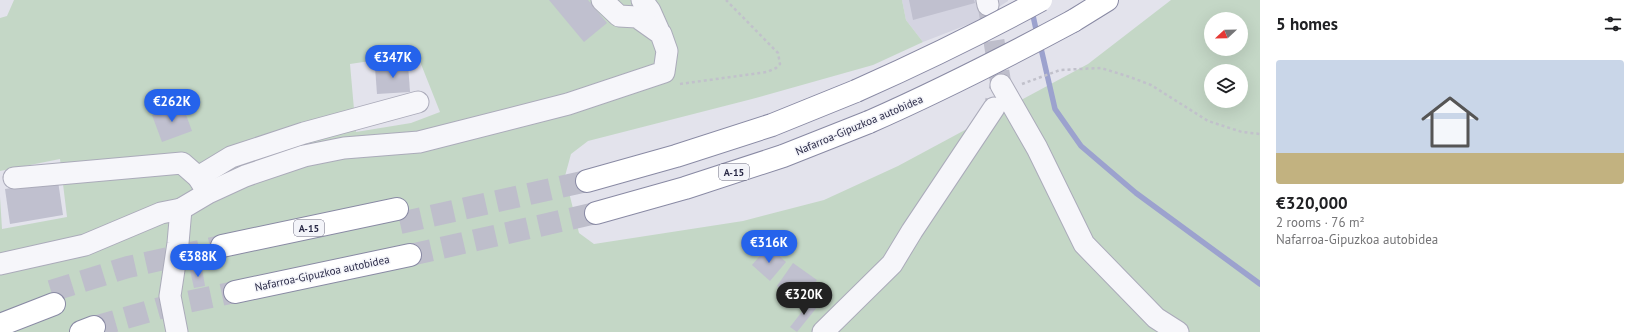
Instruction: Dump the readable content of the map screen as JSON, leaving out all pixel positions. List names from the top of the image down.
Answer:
{
  "streets": {
    "highway": ["Nafarroa-Gipuzkoa autobidea", "A-15"]
  },
  "north": "left",
  "page": {
    "heading": "5 homes",
    "price": [
      "€347K",
      "€262K",
      "€316K",
      "€388K",
      "€320K"
    ],
    "list": [
      {
        "name": "€320,000",
        "note": "2 rooms · 76 m² · Nafarroa-Gipuzkoa autobidea"
      }
    ]
  }
}
